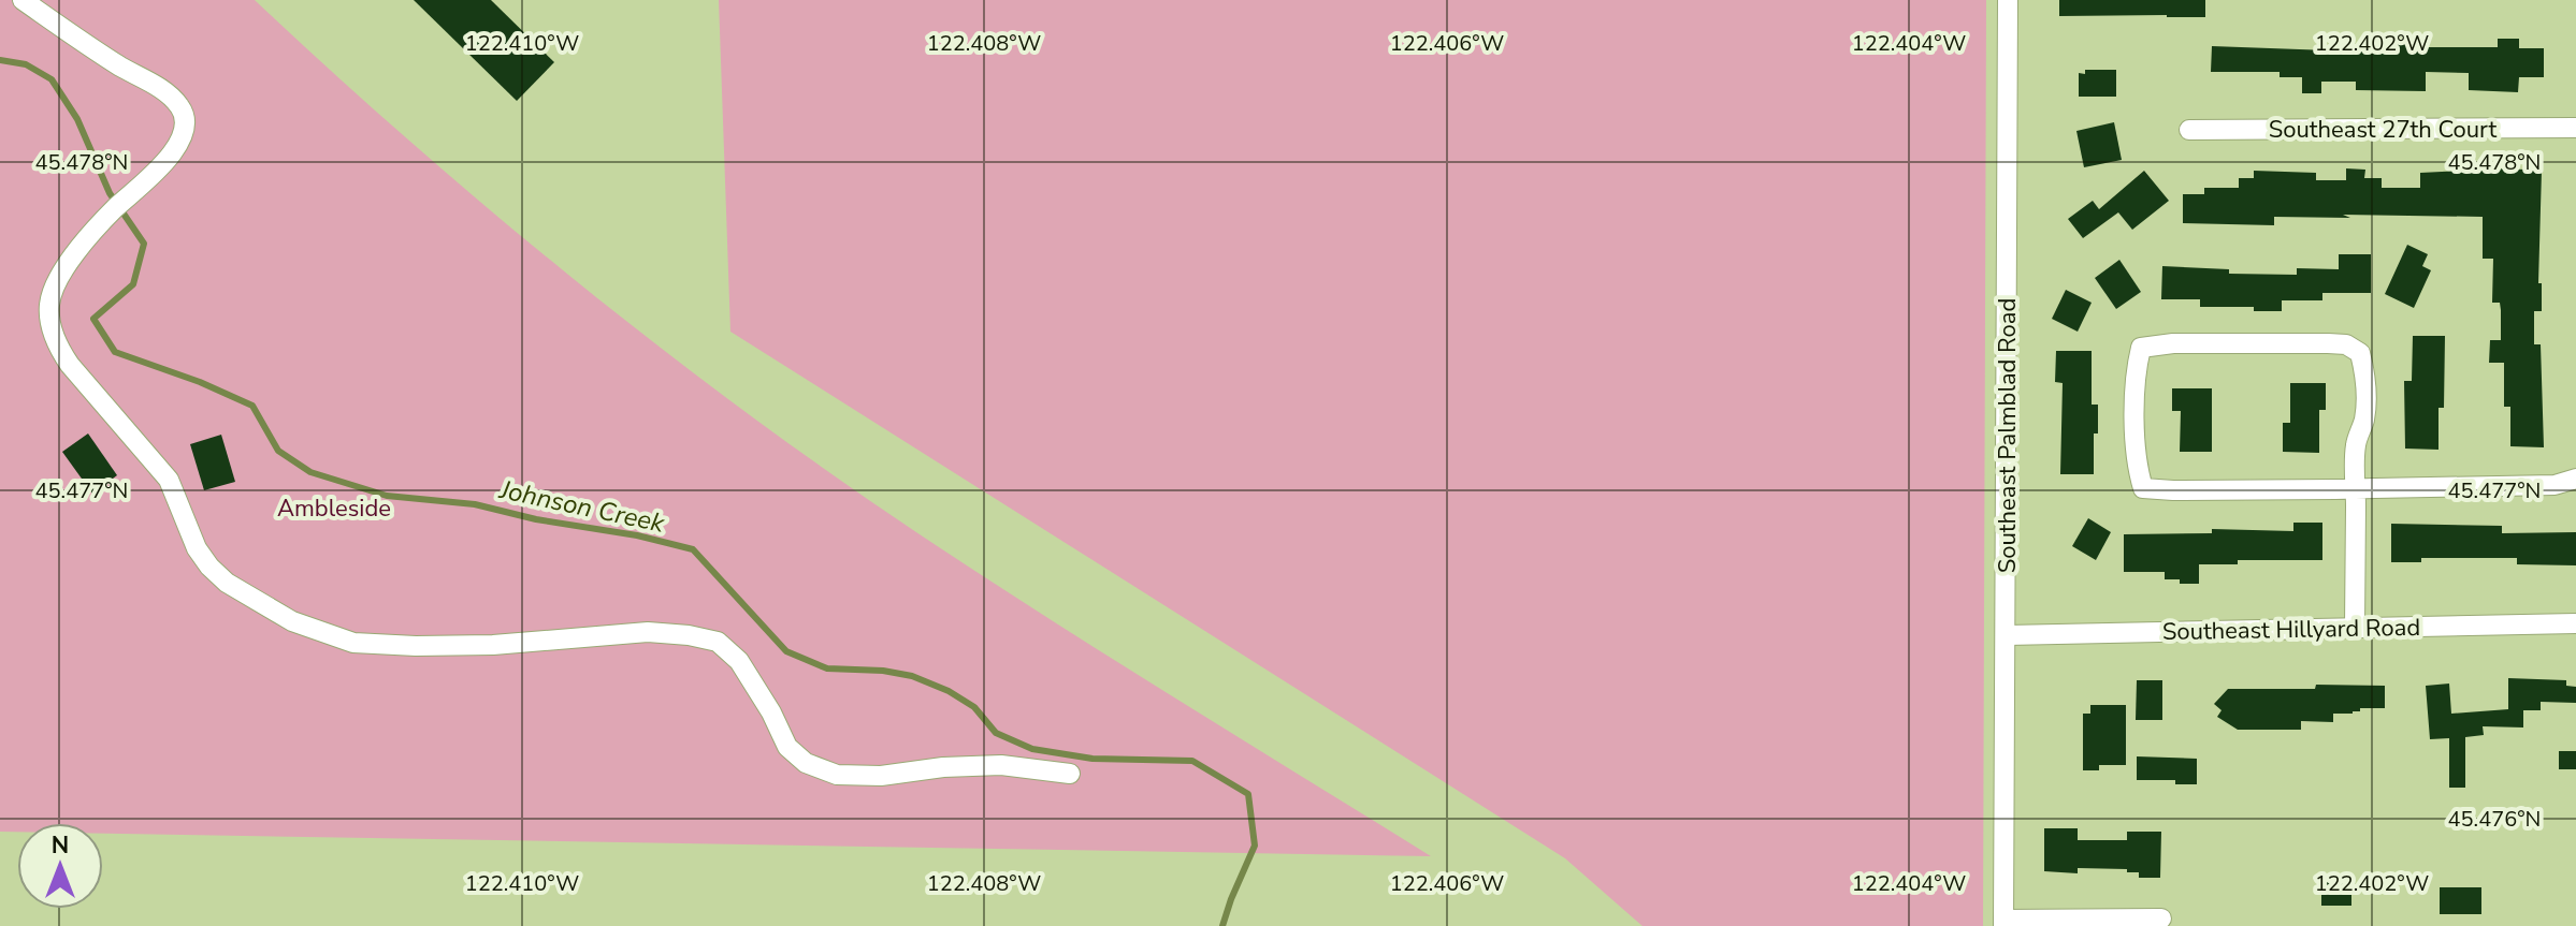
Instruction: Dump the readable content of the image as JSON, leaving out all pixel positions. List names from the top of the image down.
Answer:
{
  "streets": {
    "street": ["Southeast 27th Court", "Southeast Palmblad Road", "Southeast Hillyard Road"]
  },
  "crossings": [
    ["Southeast Palmblad Road", "Southeast Hillyard Road"]
  ],
  "water": ["Johnson Creek"],
  "parks": ["Ambleside"],
  "north": "top",
  "coordinates": [
    "122.410°W",
    "122.408°W",
    "122.406°W",
    "122.404°W",
    "122.402°W",
    "45.478°N",
    "45.477°N",
    "45.476°N"
  ]
}
